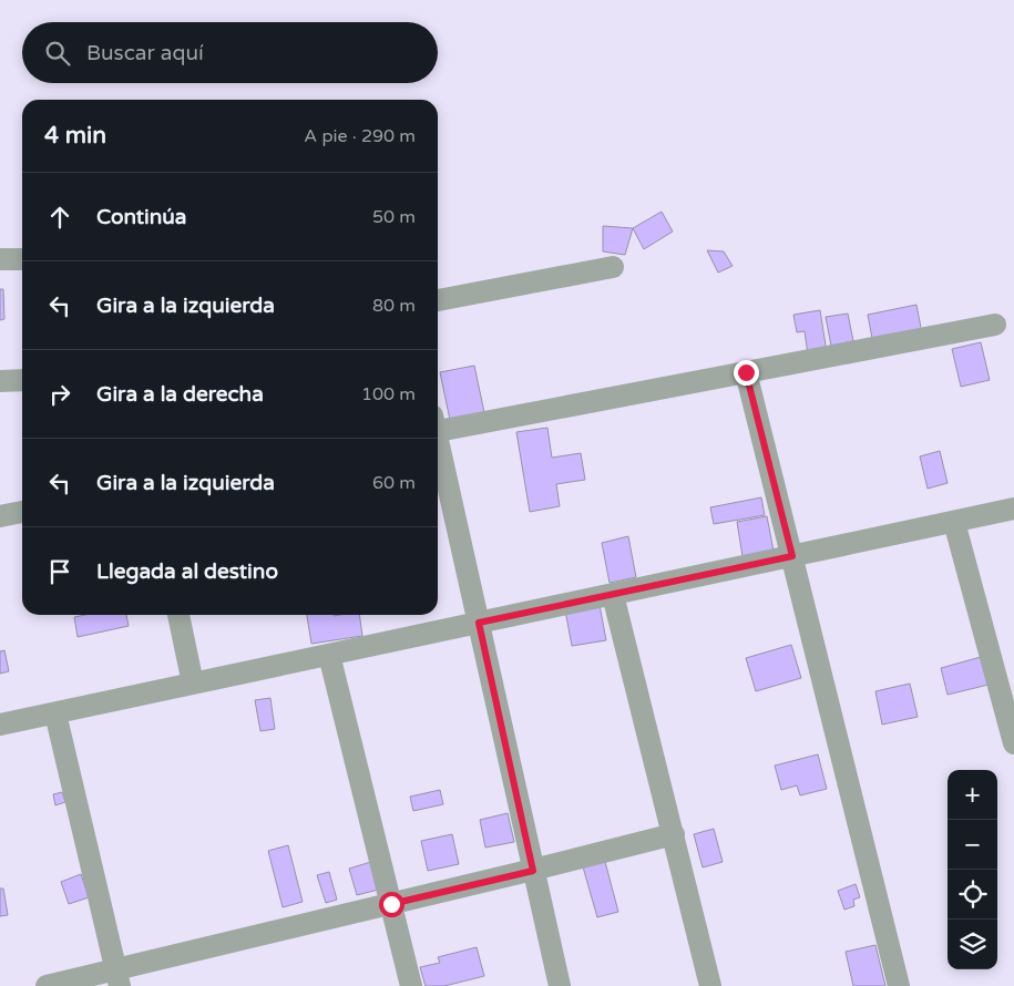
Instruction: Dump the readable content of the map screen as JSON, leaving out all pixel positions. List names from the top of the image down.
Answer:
{
  "page": {
    "search": "Buscar aquí",
    "heading": ["4 min", "A pie · 290 m"],
    "list": [
      ["Continúa", "50 m"],
      ["Gira a la izquierda", "80 m"],
      ["Gira a la derecha", "100 m"],
      ["Gira a la izquierda", "60 m"],
      "Llegada al destino"
    ],
    "map_buttons": ["+", "−"]
  }
}
